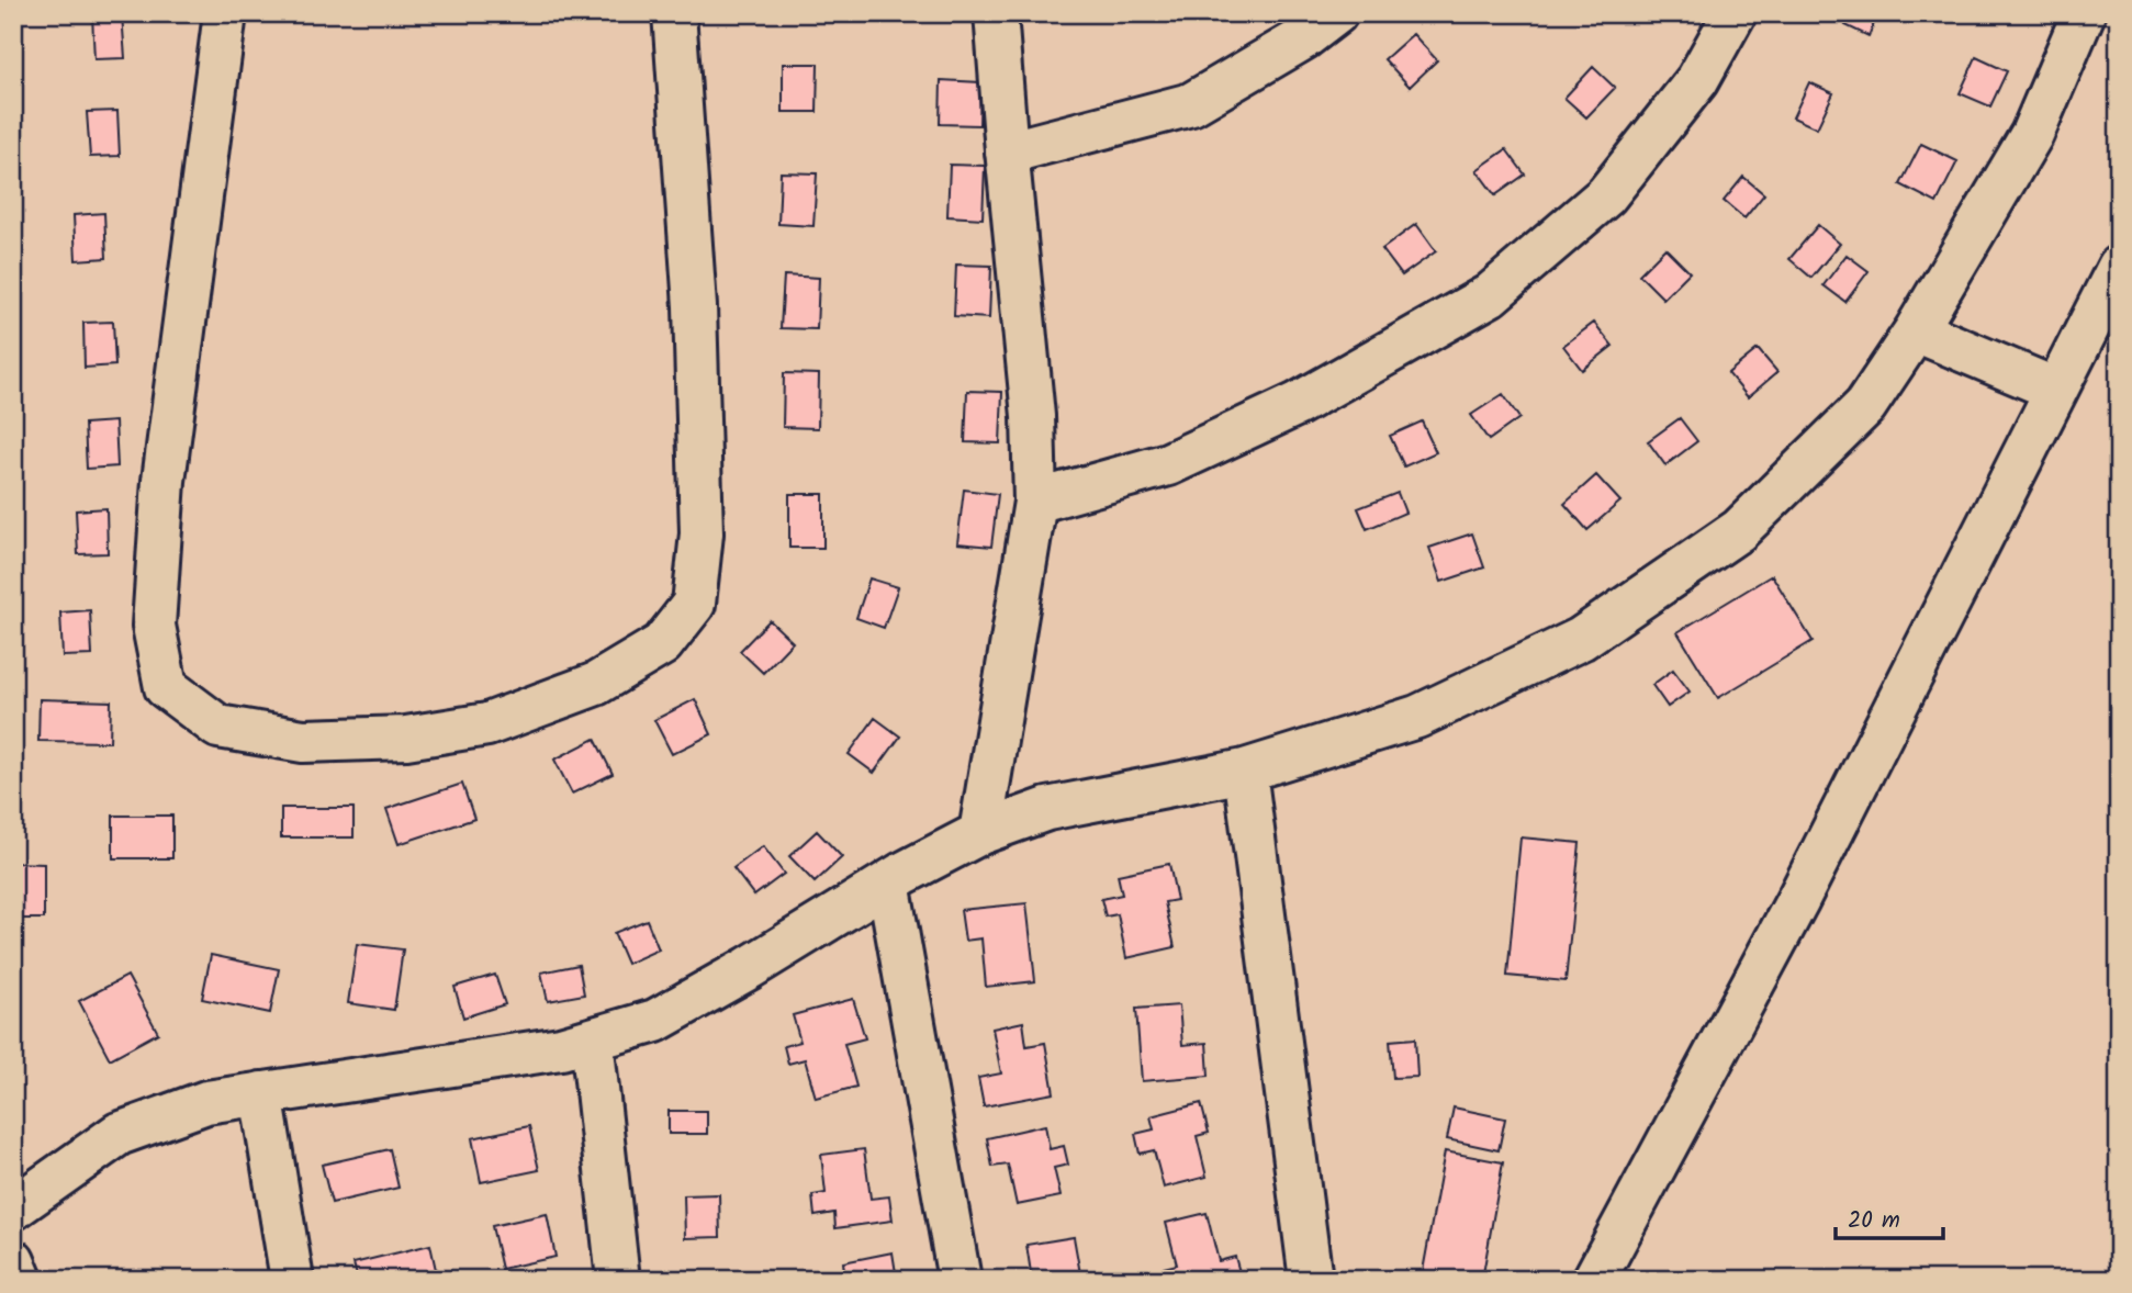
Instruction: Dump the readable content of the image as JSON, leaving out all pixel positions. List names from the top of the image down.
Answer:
{
  "scale_bar": "20 m"
}
